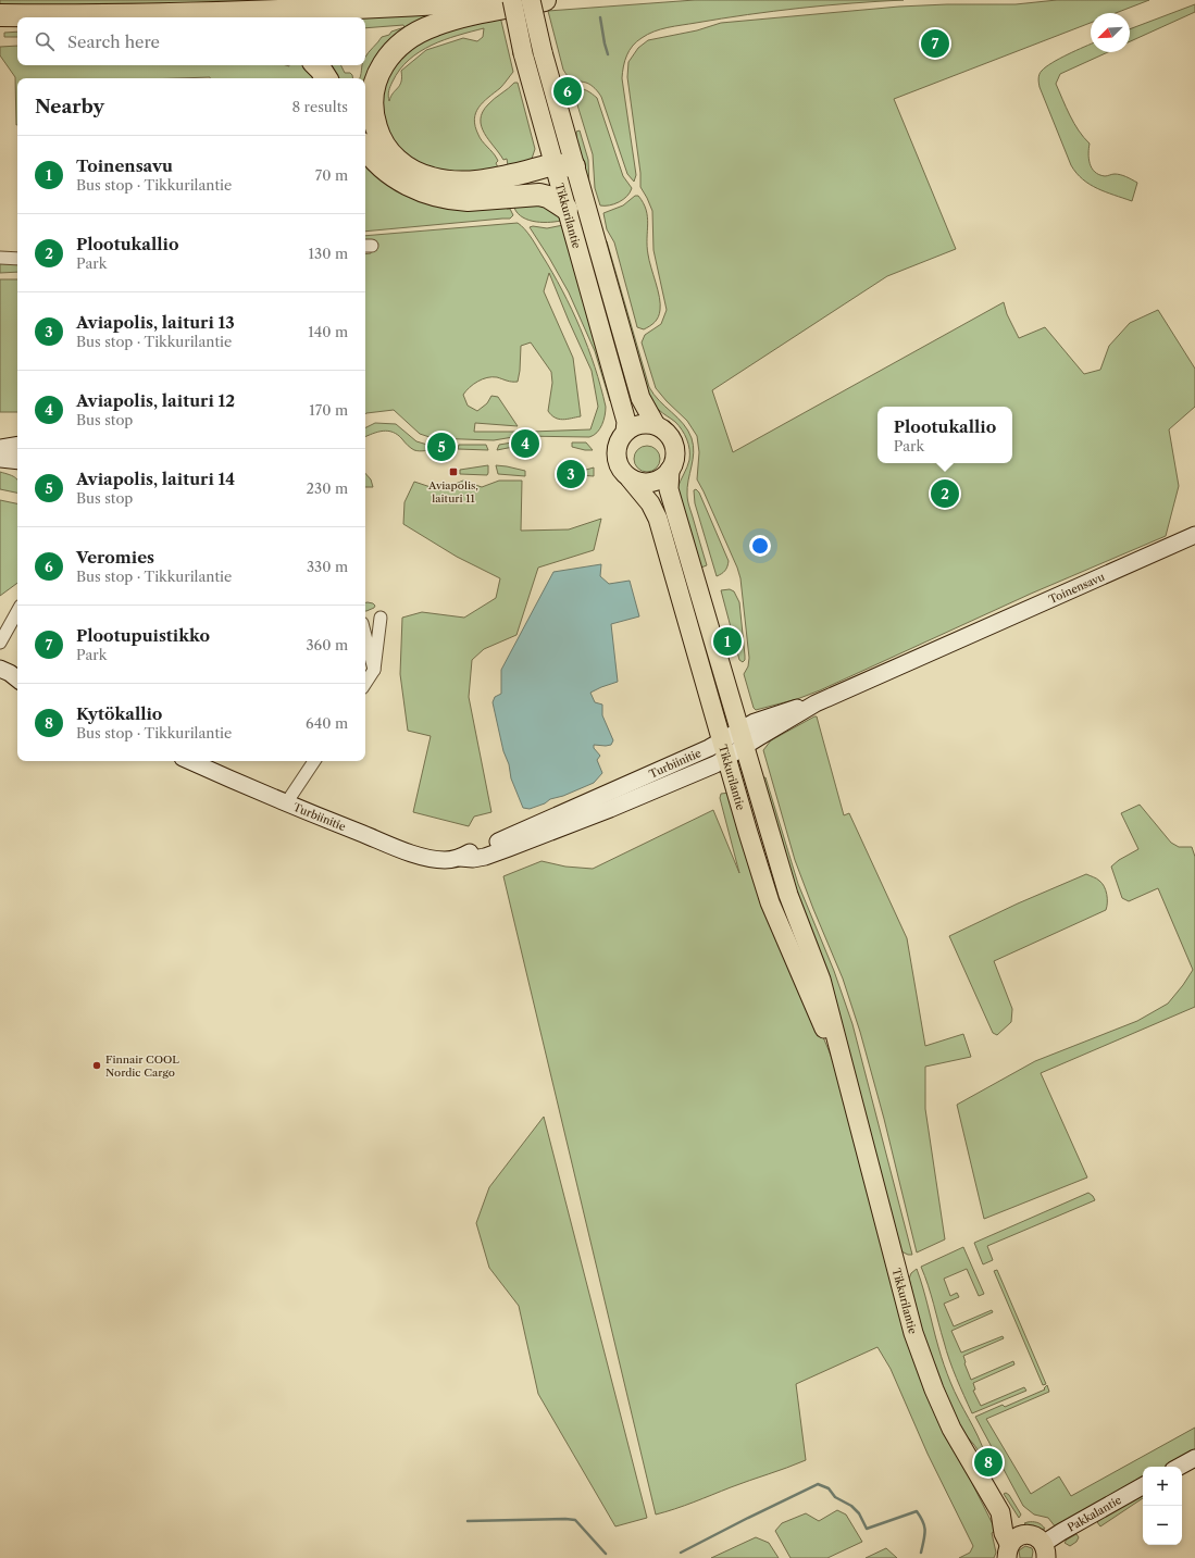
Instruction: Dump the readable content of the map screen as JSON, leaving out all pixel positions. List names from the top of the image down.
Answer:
{
  "streets": {
    "main road": ["Tikkurilantie"],
    "street": ["Toinensavu", "Turbiinitie", "Pakkalantie"]
  },
  "crossings": [
    ["Tikkurilantie", "Toinensavu"],
    ["Tikkurilantie", "Turbiinitie"],
    ["Tikkurilantie", "Pakkalantie"],
    ["Toinensavu", "Turbiinitie"]
  ],
  "places": {
    "transit": ["Aviapolis, laituri 11"],
    "other": ["Finnair COOL Nordic Cargo"]
  },
  "north": "bottom left",
  "page": {
    "search": "Search here",
    "pins": [
      "7",
      "6",
      "4",
      "5",
      "3",
      "2",
      "1",
      "8"
    ],
    "heading": ["Nearby", "8 results"],
    "list": [
      {
        "mark": "1",
        "name": "Toinensavu",
        "note": "Bus stop · Tikkurilantie",
        "value": "70 m"
      },
      {
        "mark": "2",
        "name": "Plootukallio",
        "note": "Park",
        "value": "130 m"
      },
      {
        "mark": "3",
        "name": "Aviapolis, laituri 13",
        "note": "Bus stop · Tikkurilantie",
        "value": "140 m"
      },
      {
        "mark": "4",
        "name": "Aviapolis, laituri 12",
        "note": "Bus stop",
        "value": "170 m"
      },
      {
        "mark": "5",
        "name": "Aviapolis, laituri 14",
        "note": "Bus stop",
        "value": "230 m"
      },
      {
        "mark": "6",
        "name": "Veromies",
        "note": "Bus stop · Tikkurilantie",
        "value": "330 m"
      },
      {
        "mark": "7",
        "name": "Plootupuistikko",
        "note": "Park",
        "value": "360 m"
      },
      {
        "mark": "8",
        "name": "Kytökallio",
        "note": "Bus stop · Tikkurilantie",
        "value": "640 m"
      }
    ],
    "popup": ["Plootukallio", "Park"],
    "map_buttons": ["+", "−"]
  }
}
